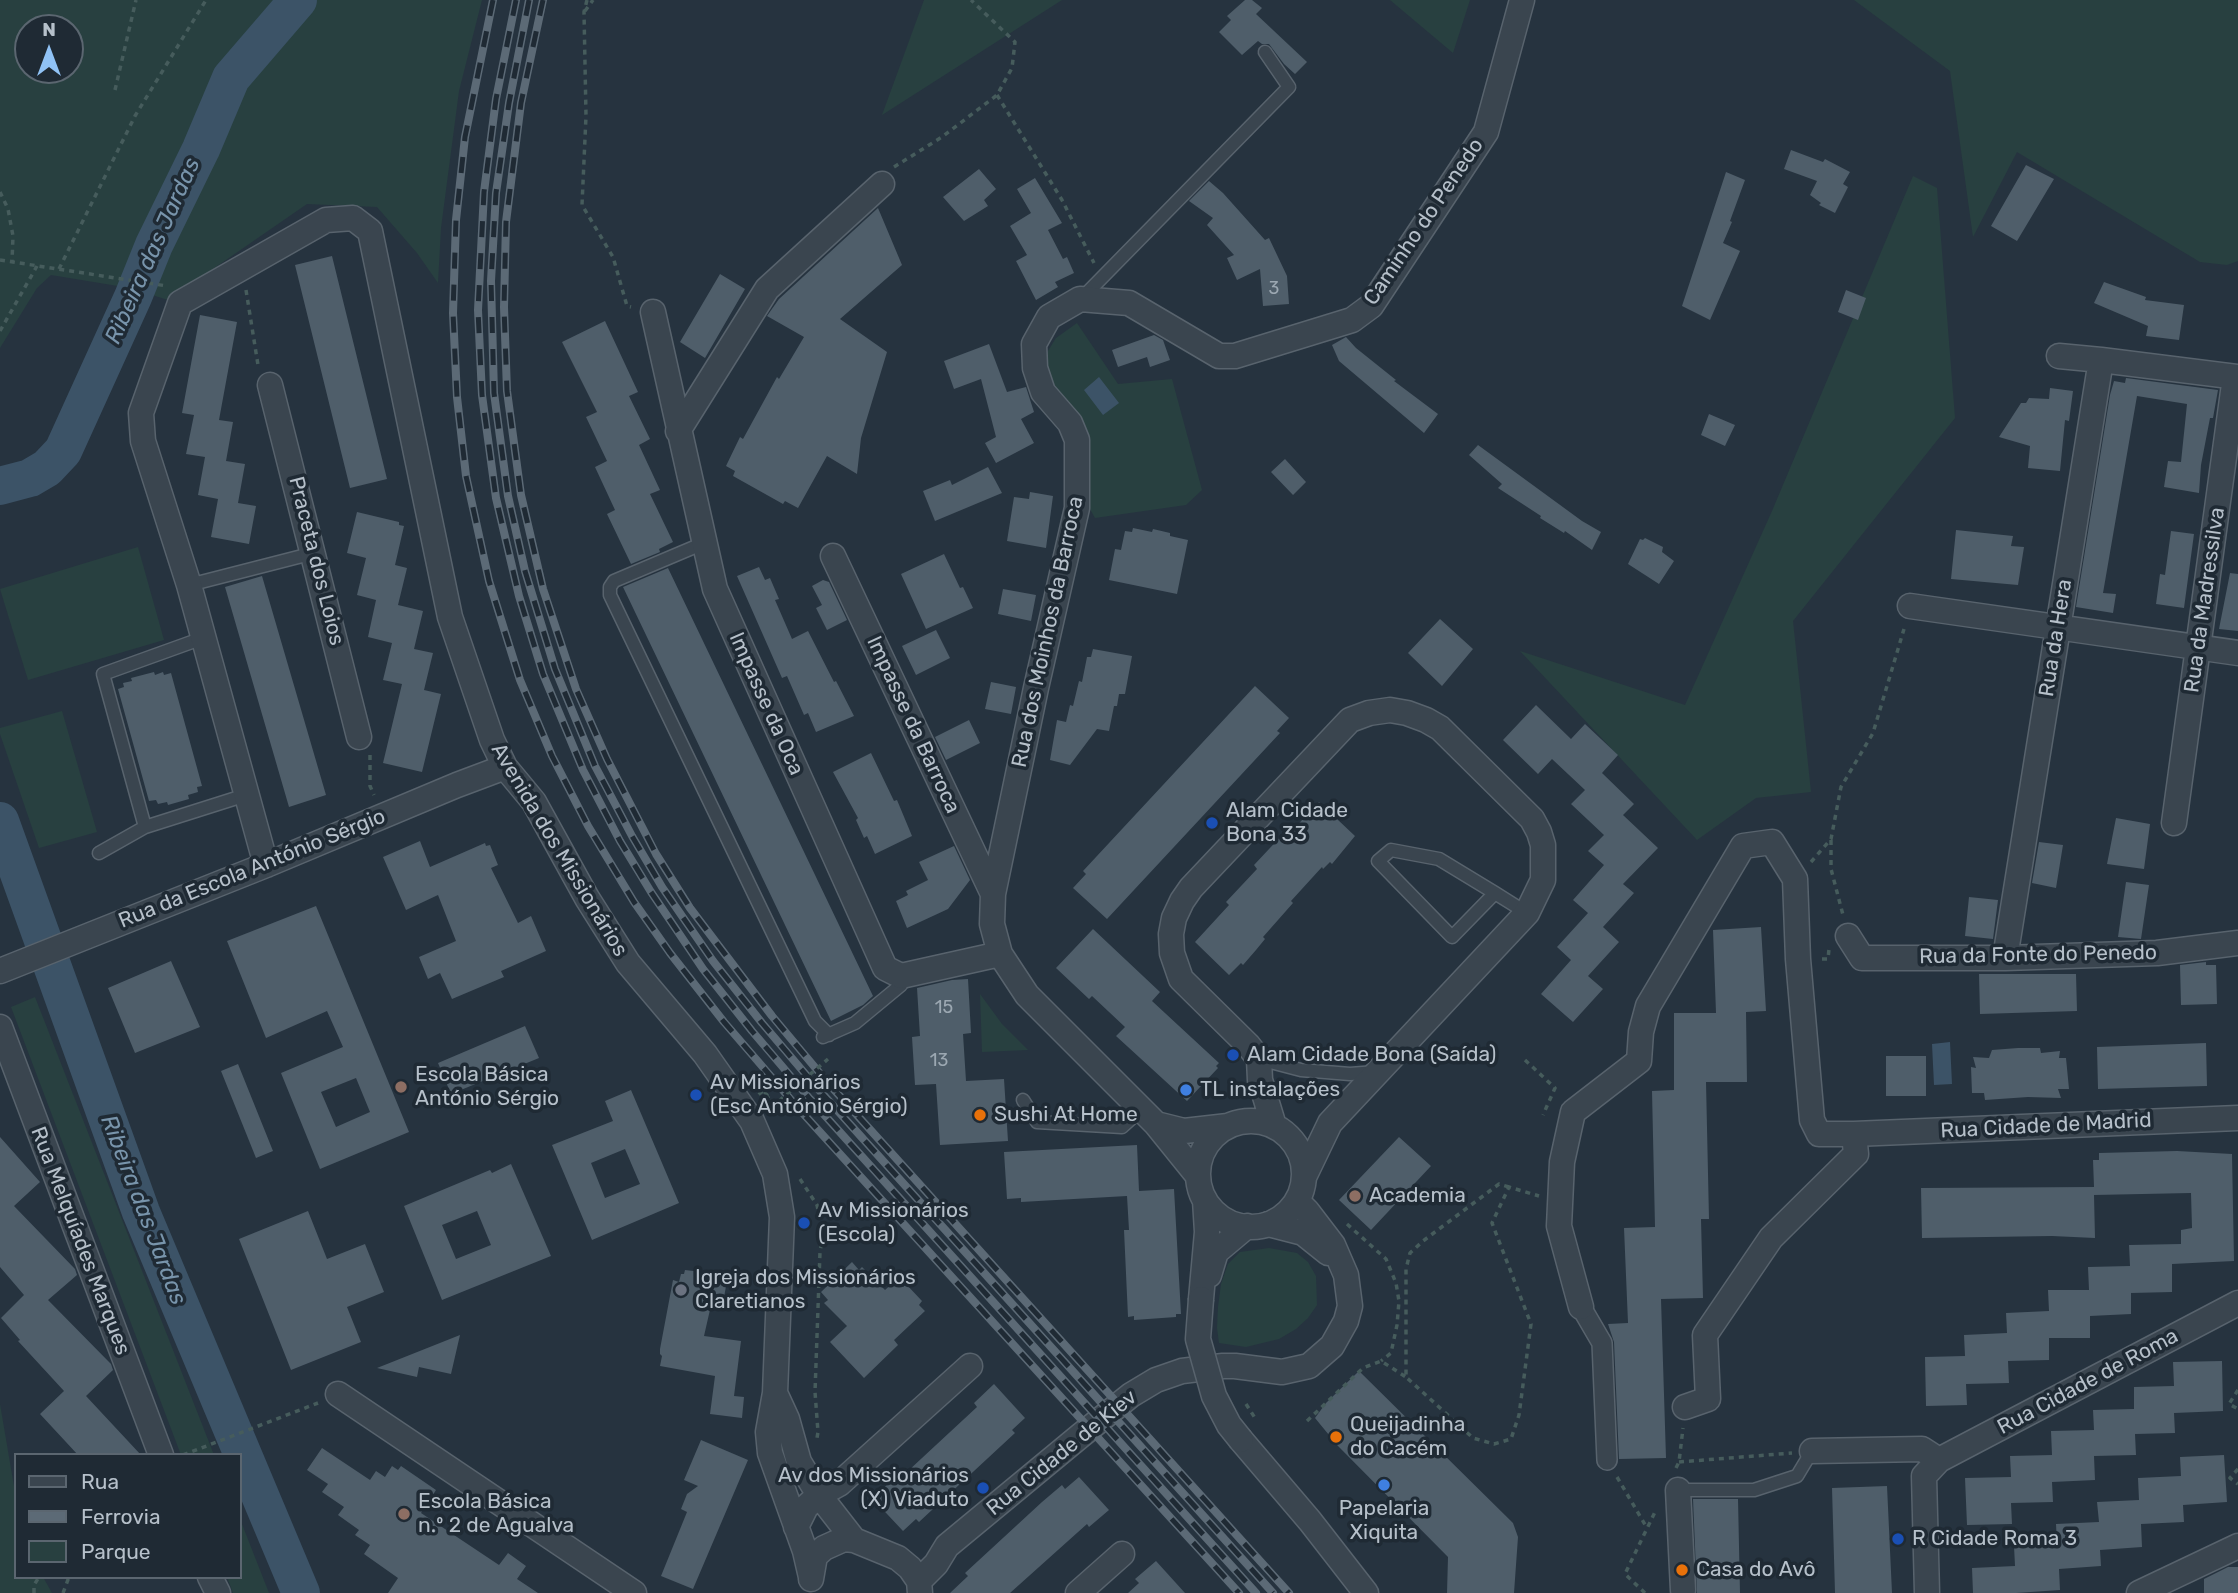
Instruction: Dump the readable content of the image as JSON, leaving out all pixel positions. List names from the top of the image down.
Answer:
{
  "streets": {
    "street": [
      "Caminho do Penedo",
      "Praceta dos Loios",
      "Rua da Madressilva",
      "Rua dos Moinhos da Barroca",
      "Rua da Hera",
      "Impasse da Oca",
      "Impasse da Barroca",
      "Avenida dos Missionários",
      "Rua da Escola António Sérgio",
      "Rua da Fonte do Penedo",
      "Rua Cidade de Madrid",
      "Rua Melquíades Marques",
      "Rua Cidade de Roma",
      "Rua Cidade de Kiev"
    ]
  },
  "crossings": [
    ["Caminho do Penedo", "Rua dos Moinhos da Barroca"],
    ["Rua dos Moinhos da Barroca", "Impasse da Barroca"],
    ["Rua da Hera", "Rua da Fonte do Penedo"],
    ["Avenida dos Missionários", "Rua da Escola António Sérgio"]
  ],
  "water": ["Ribeira das Jardas"],
  "places": [
    "Alam Cidade Bona 33",
    "Alam Cidade Bona (Saída)",
    "Escola Básica António Sérgio",
    "TL instalações",
    "Av Missionários (Esc António Sérgio)",
    "Sushi At Home",
    "Academia",
    "Av Missionários (Escola)",
    "Igreja dos Missionários Claretianos",
    "Queijadinha do Cacém",
    "Papelaria Xiquita",
    "Av dos Missionários (X) Viaduto",
    "Escola Básica n.º 2 de Agualva",
    "R Cidade Roma 3",
    "Casa do Avô"
  ],
  "house_numbers": ["3", "15", "13"],
  "legend": ["Rua", "Ferrovia", "Parque"],
  "north": "top"
}
